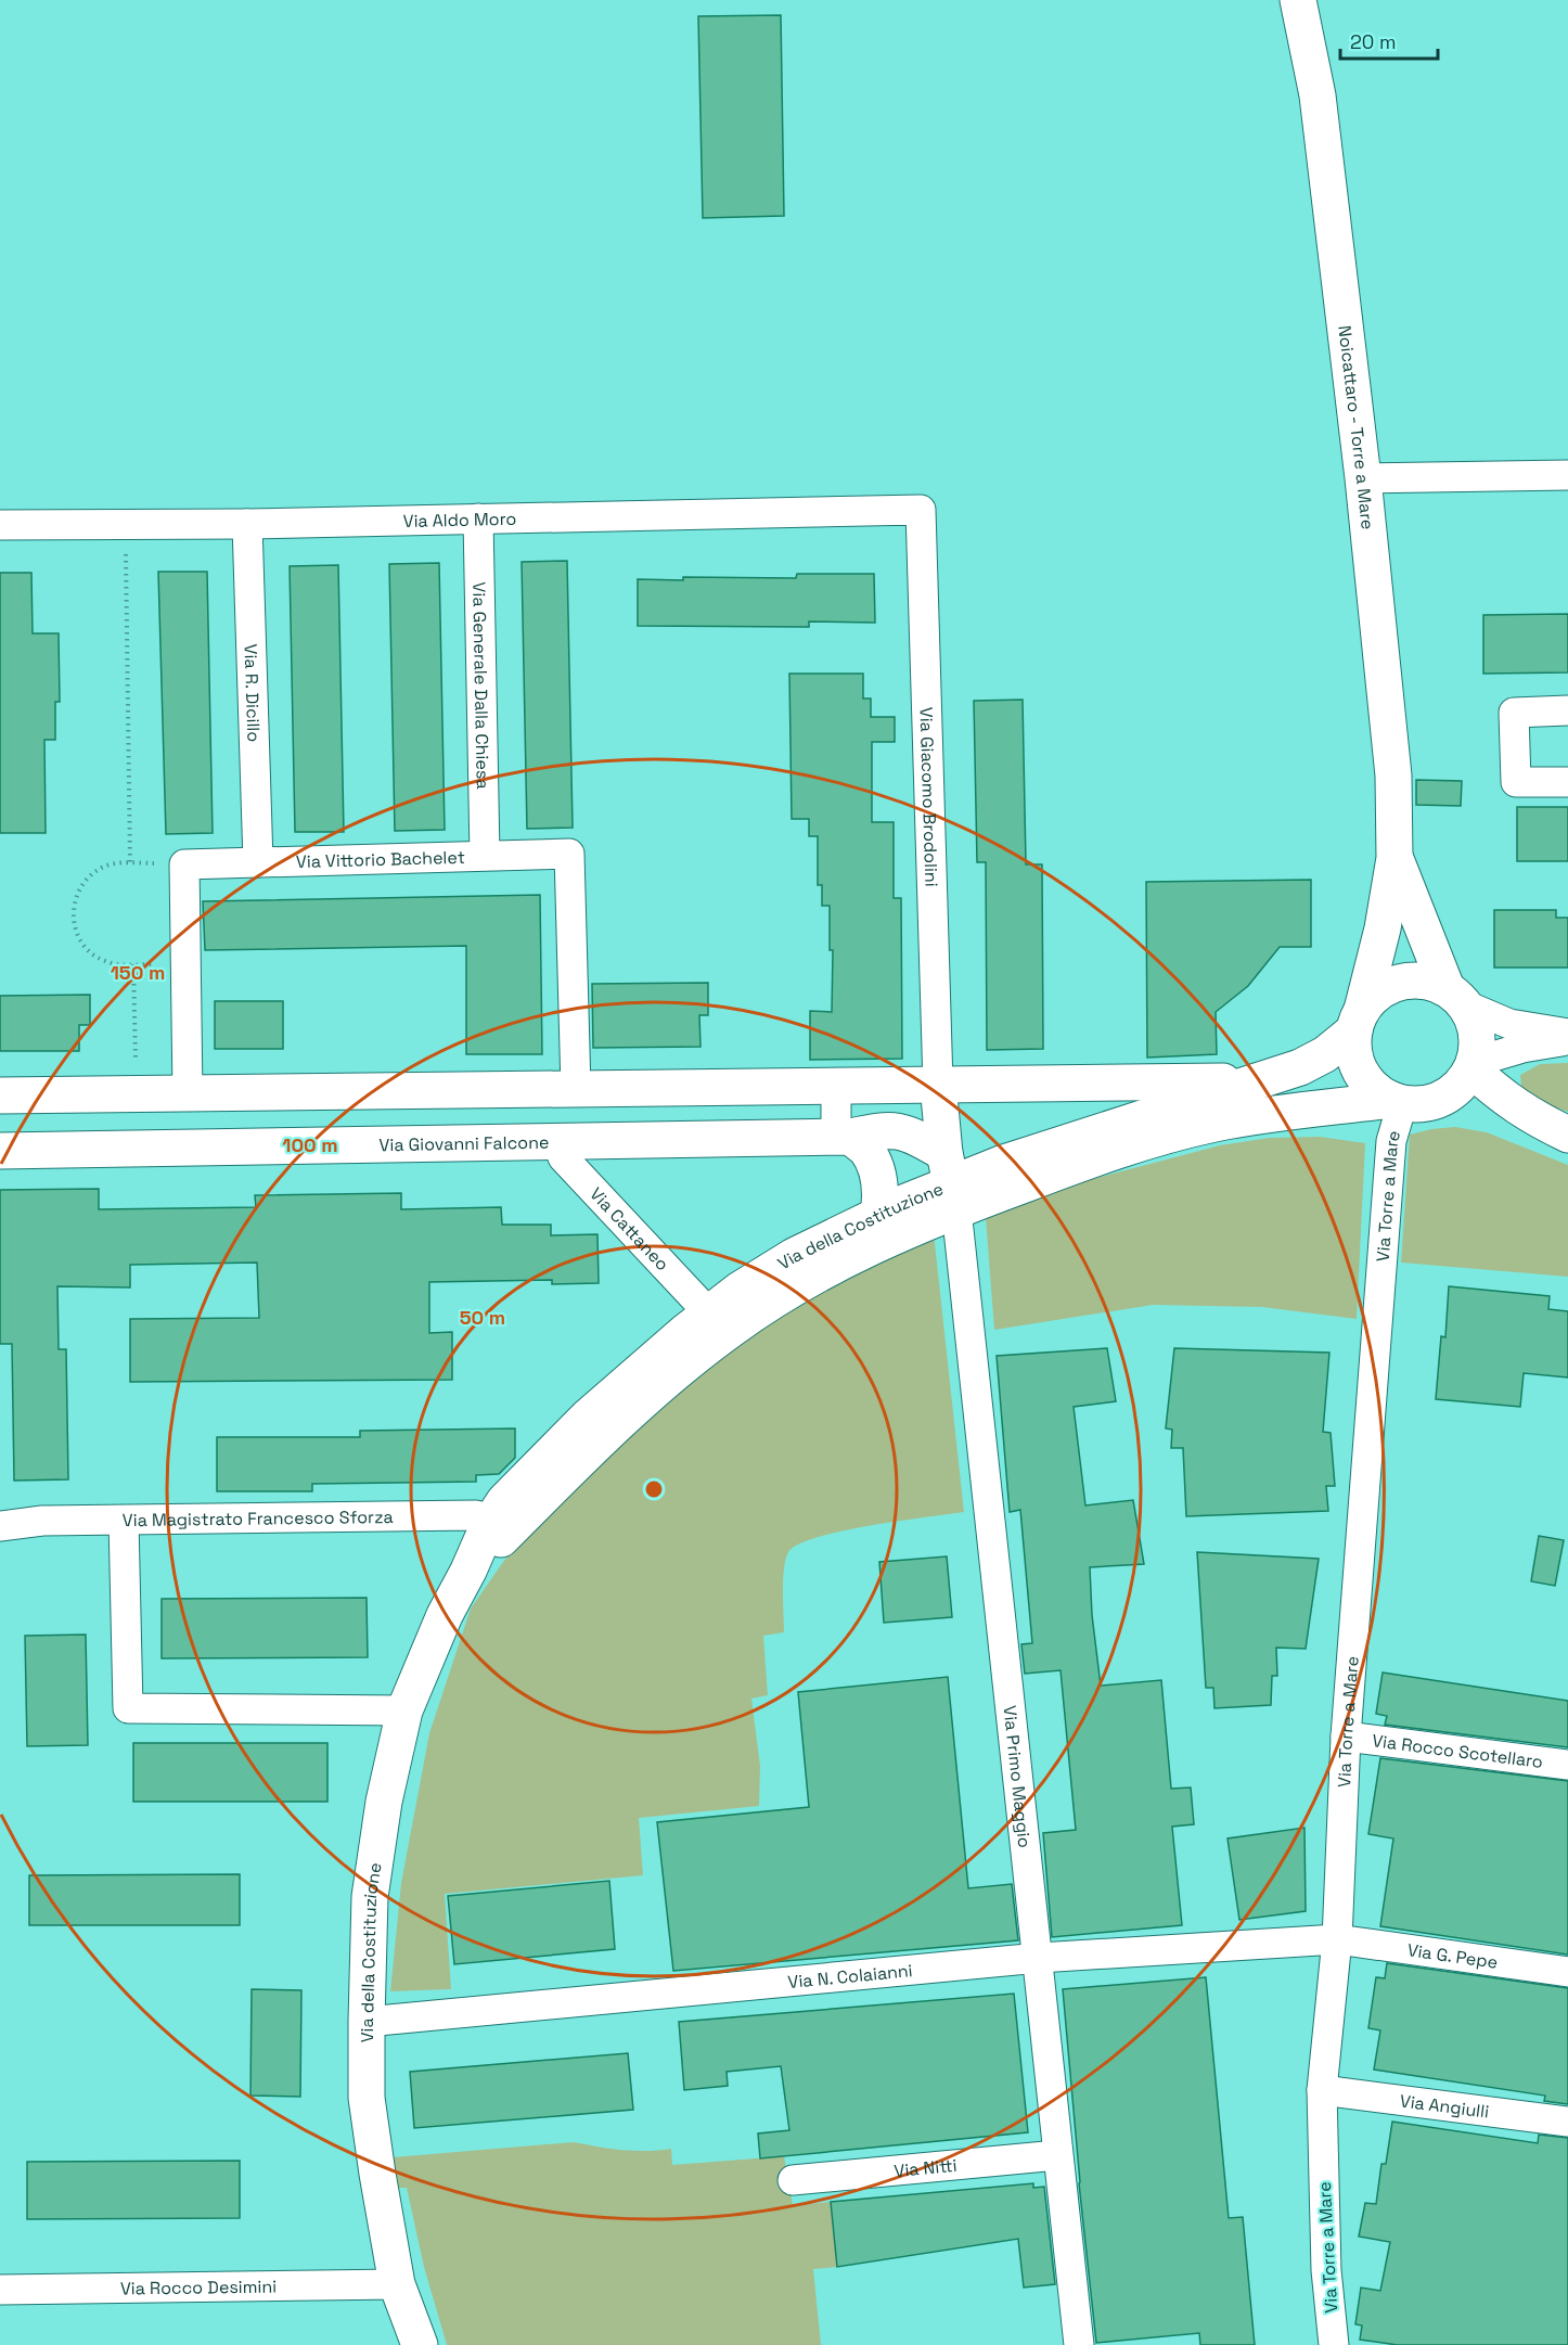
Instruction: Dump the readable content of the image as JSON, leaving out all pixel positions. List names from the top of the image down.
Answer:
{
  "streets": {
    "street": [
      "Noicattaro - Torre a Mare",
      "Via Aldo Moro",
      "Via Generale Dalla Chiesa",
      "Via R. Dicillo",
      "Via Giacomo Brodolini",
      "Via Vittorio Bachelet",
      "Via Giovanni Falcone",
      "Via Torre a Mare",
      "Via della Costituzione",
      "Via Cattaneo",
      "Via Magistrato Francesco Sforza",
      "Via Rocco Scotellaro",
      "Via Primo Maggio",
      "Via G. Pepe",
      "Via N. Colaianni",
      "Via Angiulli",
      "Via Nitti",
      "Via Rocco Desimini"
    ]
  },
  "crossings": [
    ["Noicattaro - Torre a Mare", "Via Torre a Mare"],
    ["Noicattaro - Torre a Mare", "Via della Costituzione"],
    ["Via Aldo Moro", "Via Generale Dalla Chiesa"],
    ["Via Aldo Moro", "Via R. Dicillo"],
    ["Via Aldo Moro", "Via Giacomo Brodolini"],
    ["Via Generale Dalla Chiesa", "Via Vittorio Bachelet"],
    ["Via R. Dicillo", "Via Vittorio Bachelet"],
    ["Via Giovanni Falcone", "Via della Costituzione"],
    ["Via Giovanni Falcone", "Via Cattaneo"],
    ["Via Giovanni Falcone", "Via Primo Maggio"],
    ["Via Torre a Mare", "Via della Costituzione"],
    ["Via Torre a Mare", "Via Rocco Scotellaro"],
    ["Via Torre a Mare", "Via G. Pepe"],
    ["Via Torre a Mare", "Via N. Colaianni"],
    ["Via Torre a Mare", "Via Angiulli"],
    ["Via della Costituzione", "Via Cattaneo"],
    ["Via della Costituzione", "Via Magistrato Francesco Sforza"],
    ["Via della Costituzione", "Via Primo Maggio"],
    ["Via della Costituzione", "Via N. Colaianni"],
    ["Via della Costituzione", "Via Rocco Desimini"],
    ["Via Primo Maggio", "Via N. Colaianni"],
    ["Via Primo Maggio", "Via Nitti"],
    ["Via G. Pepe", "Via N. Colaianni"]
  ],
  "scale_bar": "20 m",
  "rings": ["150 m", "100 m", "50 m"]
}
